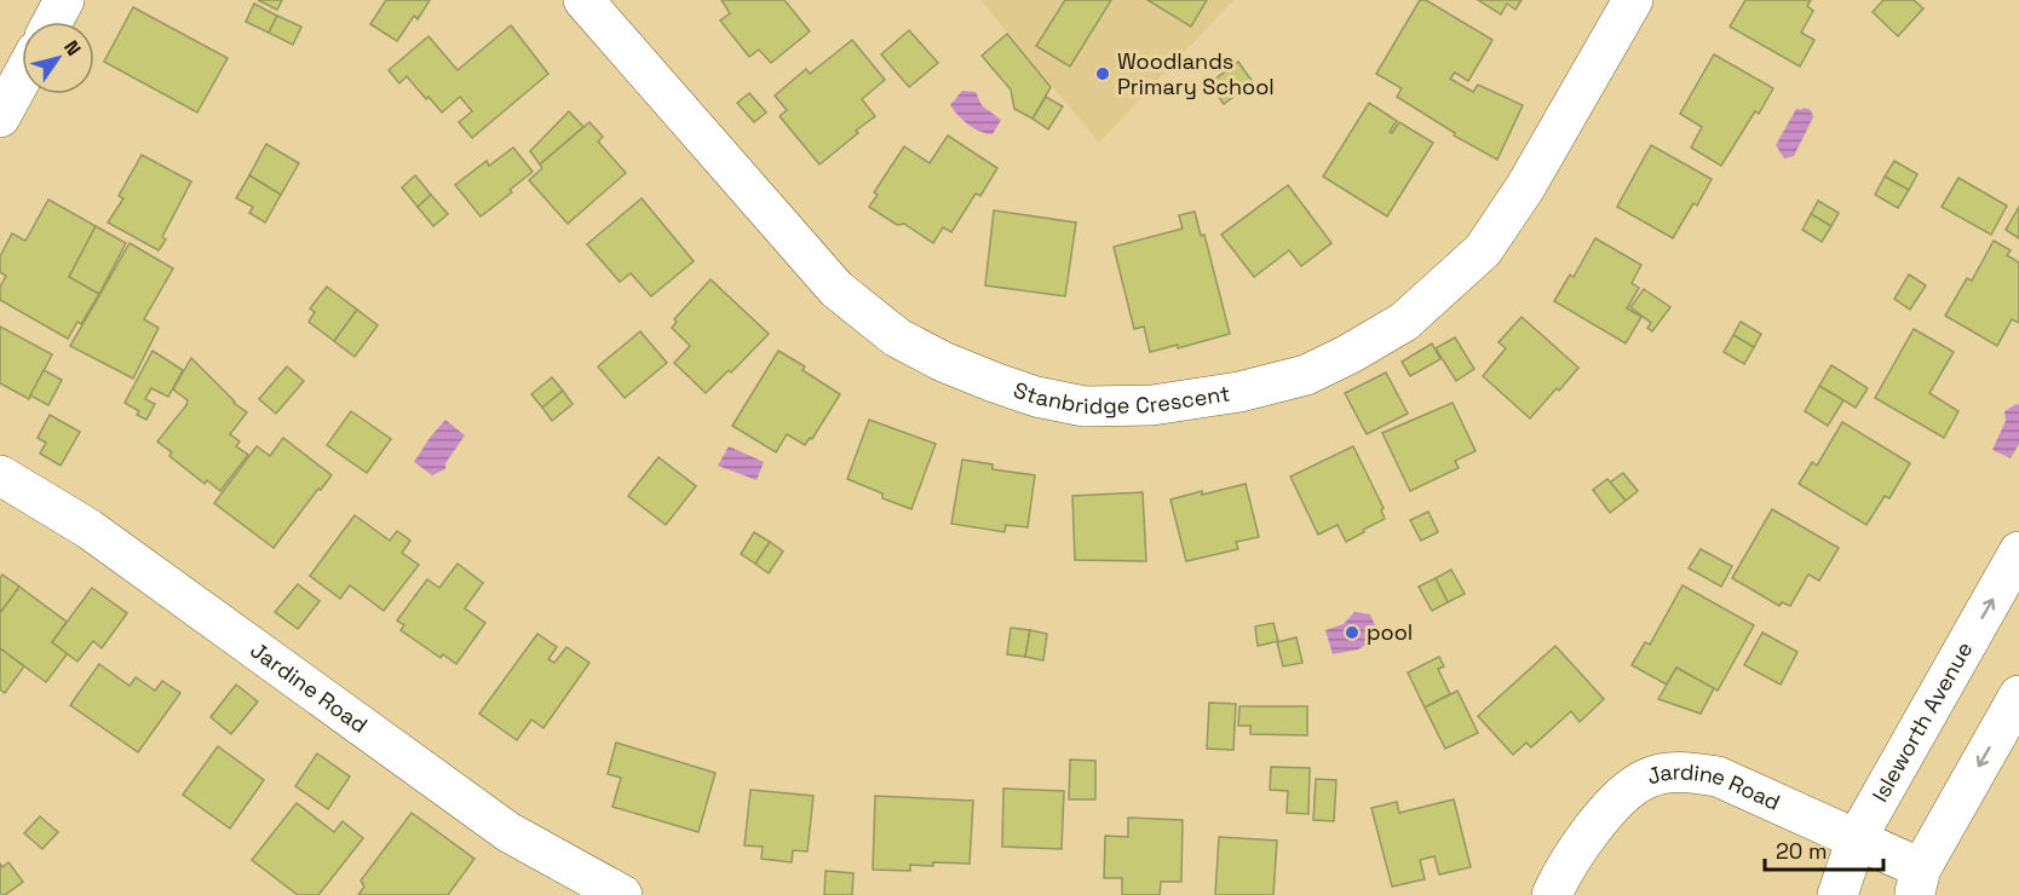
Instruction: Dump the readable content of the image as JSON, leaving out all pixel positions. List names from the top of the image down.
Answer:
{
  "streets": {
    "street": ["Stanbridge Crescent", "Jardine Road", "Isleworth Avenue"]
  },
  "crossings": [
    ["Jardine Road", "Isleworth Avenue"]
  ],
  "places": ["Woodlands Primary School", "pool"],
  "scale_bar": "20 m",
  "north": "top right"
}
